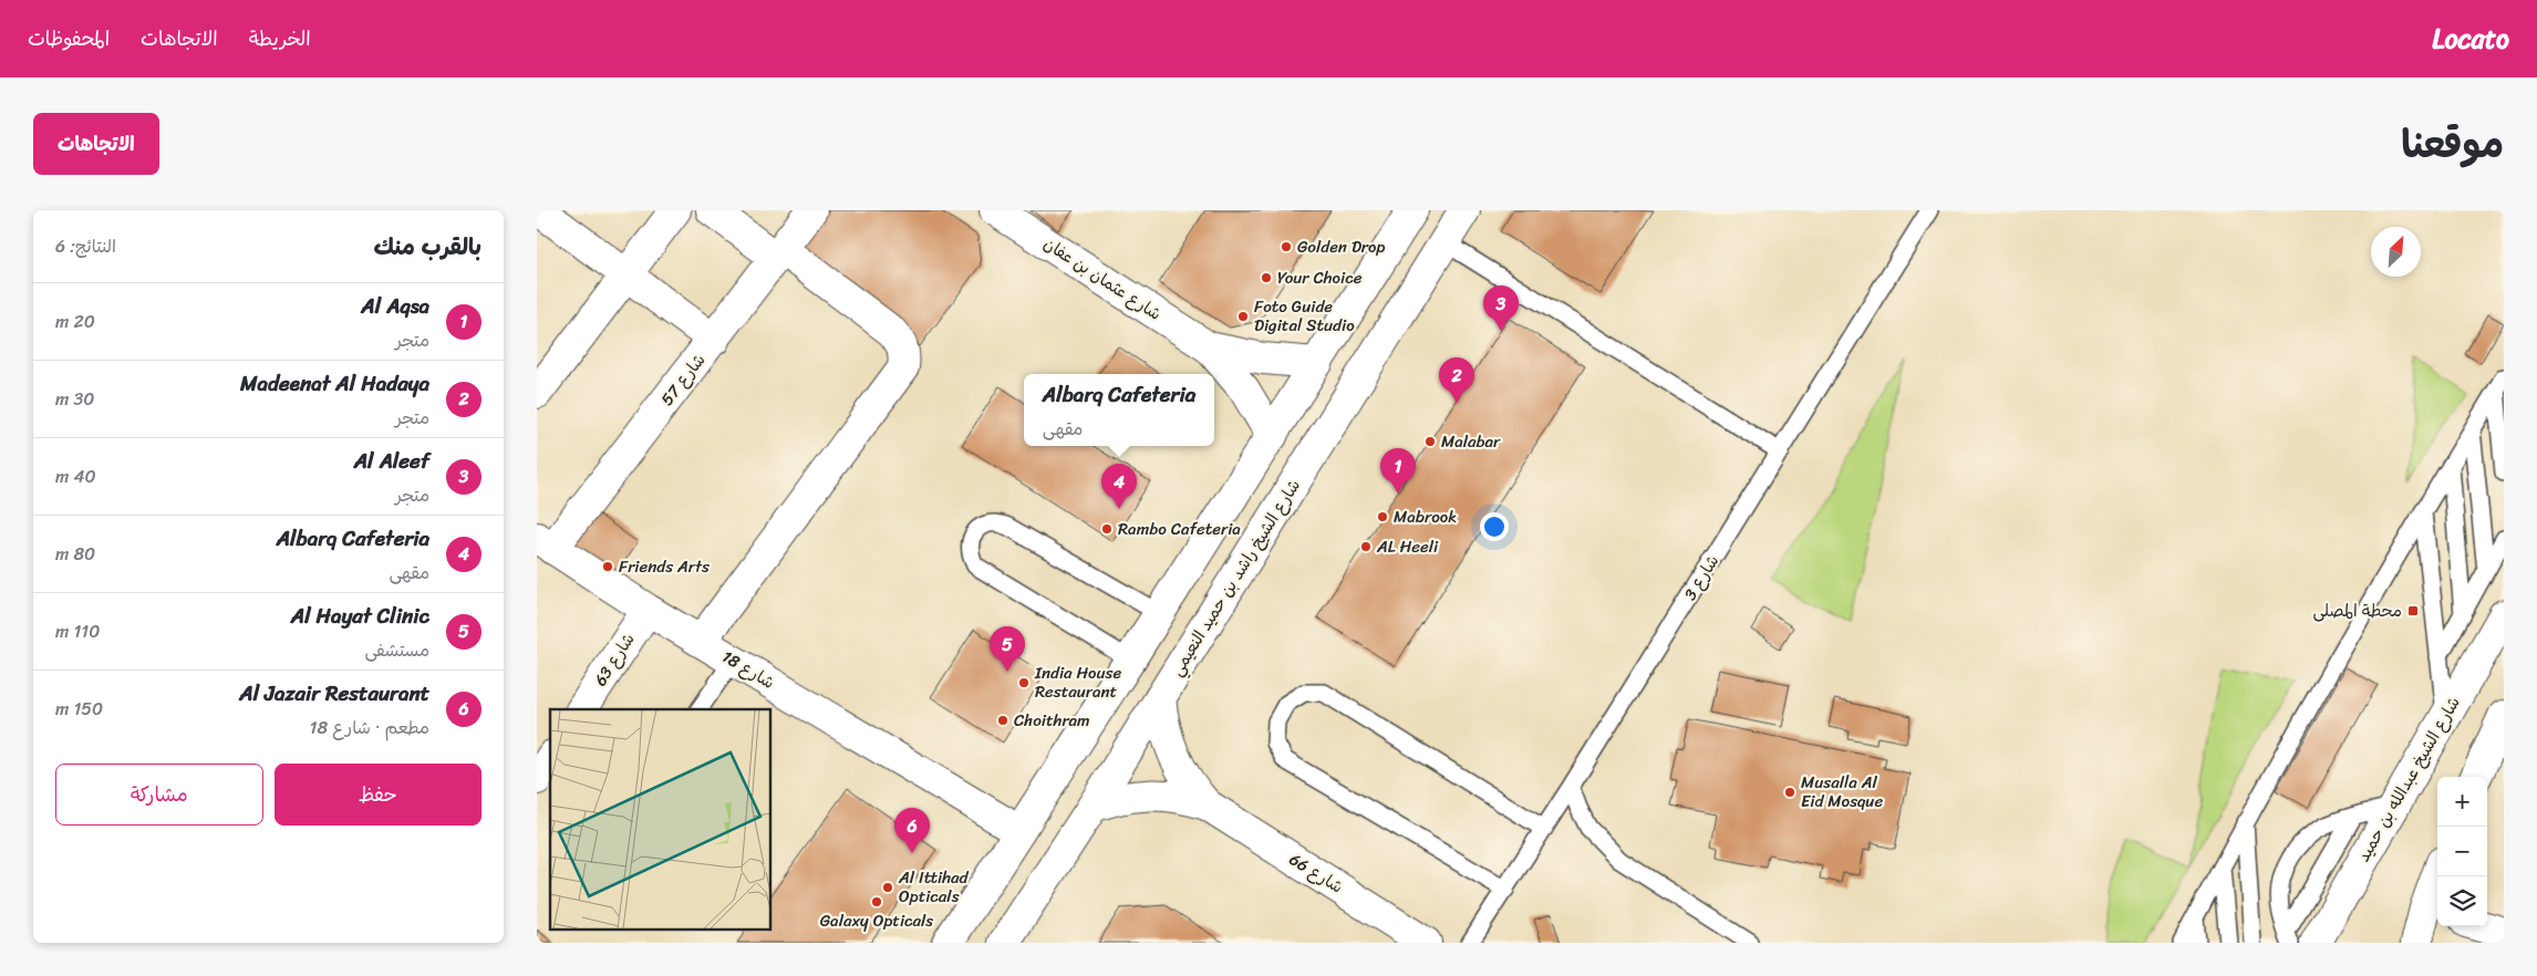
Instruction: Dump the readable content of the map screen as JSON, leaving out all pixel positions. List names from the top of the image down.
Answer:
{
  "streets": {
    "street": [
      "شارع عثمان بن عفان",
      "شارع 57",
      "شارع الشيخ راشد بن حميد النعيمي",
      "شارع 63",
      "شارع 18",
      "شارع الشيخ عبدالله بن حميد",
      "شارع 66"
    ],
    "lane": ["شارع 3"]
  },
  "crossings": [
    ["شارع 57", "شارع 18"],
    ["شارع الشيخ راشد بن حميد النعيمي", "شارع 66"],
    ["شارع 63", "شارع 18"]
  ],
  "places": {
    "other": [
      "Golden Drop",
      "Your Choice",
      "Foto Guide Digital Studio",
      "Malabar",
      "Mabrook",
      "Rambo Cafeteria",
      "AL Heeli",
      "Friends Arts",
      "India House Restaurant",
      "Choithram",
      "Musalla Al Eid Mosque",
      "Al Ittihad Opticals",
      "Galaxy Opticals"
    ],
    "transit": ["محطة المصلى"]
  },
  "north": "top right",
  "page": {
    "header": "Locato",
    "nav": ["الخريطة", "الاتجاهات", "المحفوظات"],
    "title": "موقعنا",
    "buttons": [
      "الاتجاهات",
      ["حفظ", "مشاركة"]
    ],
    "heading": ["بالقرب منك", "النتائج: 6"],
    "list": [
      {
        "mark": "1",
        "name": "Al Aqsa",
        "note": "متجر",
        "value": "20 m"
      },
      {
        "mark": "2",
        "name": "Madeenat Al Hadaya",
        "note": "متجر",
        "value": "30 m"
      },
      {
        "mark": "3",
        "name": "Al Aleef",
        "note": "متجر",
        "value": "40 m"
      },
      {
        "mark": "4",
        "name": "Albarq Cafeteria",
        "note": "مقهى",
        "value": "80 m"
      },
      {
        "mark": "5",
        "name": "Al Hayat Clinic",
        "note": "مستشفى",
        "value": "110 m"
      },
      {
        "mark": "6",
        "name": "Al Jazair Restaurant",
        "note": "مطعم · شارع 18",
        "value": "150 m"
      }
    ],
    "pins": [
      "3",
      "2",
      "1",
      "4",
      "5",
      "6"
    ],
    "popup": ["Albarq Cafeteria", "مقهى"],
    "map_buttons": ["+", "−"]
  }
}
